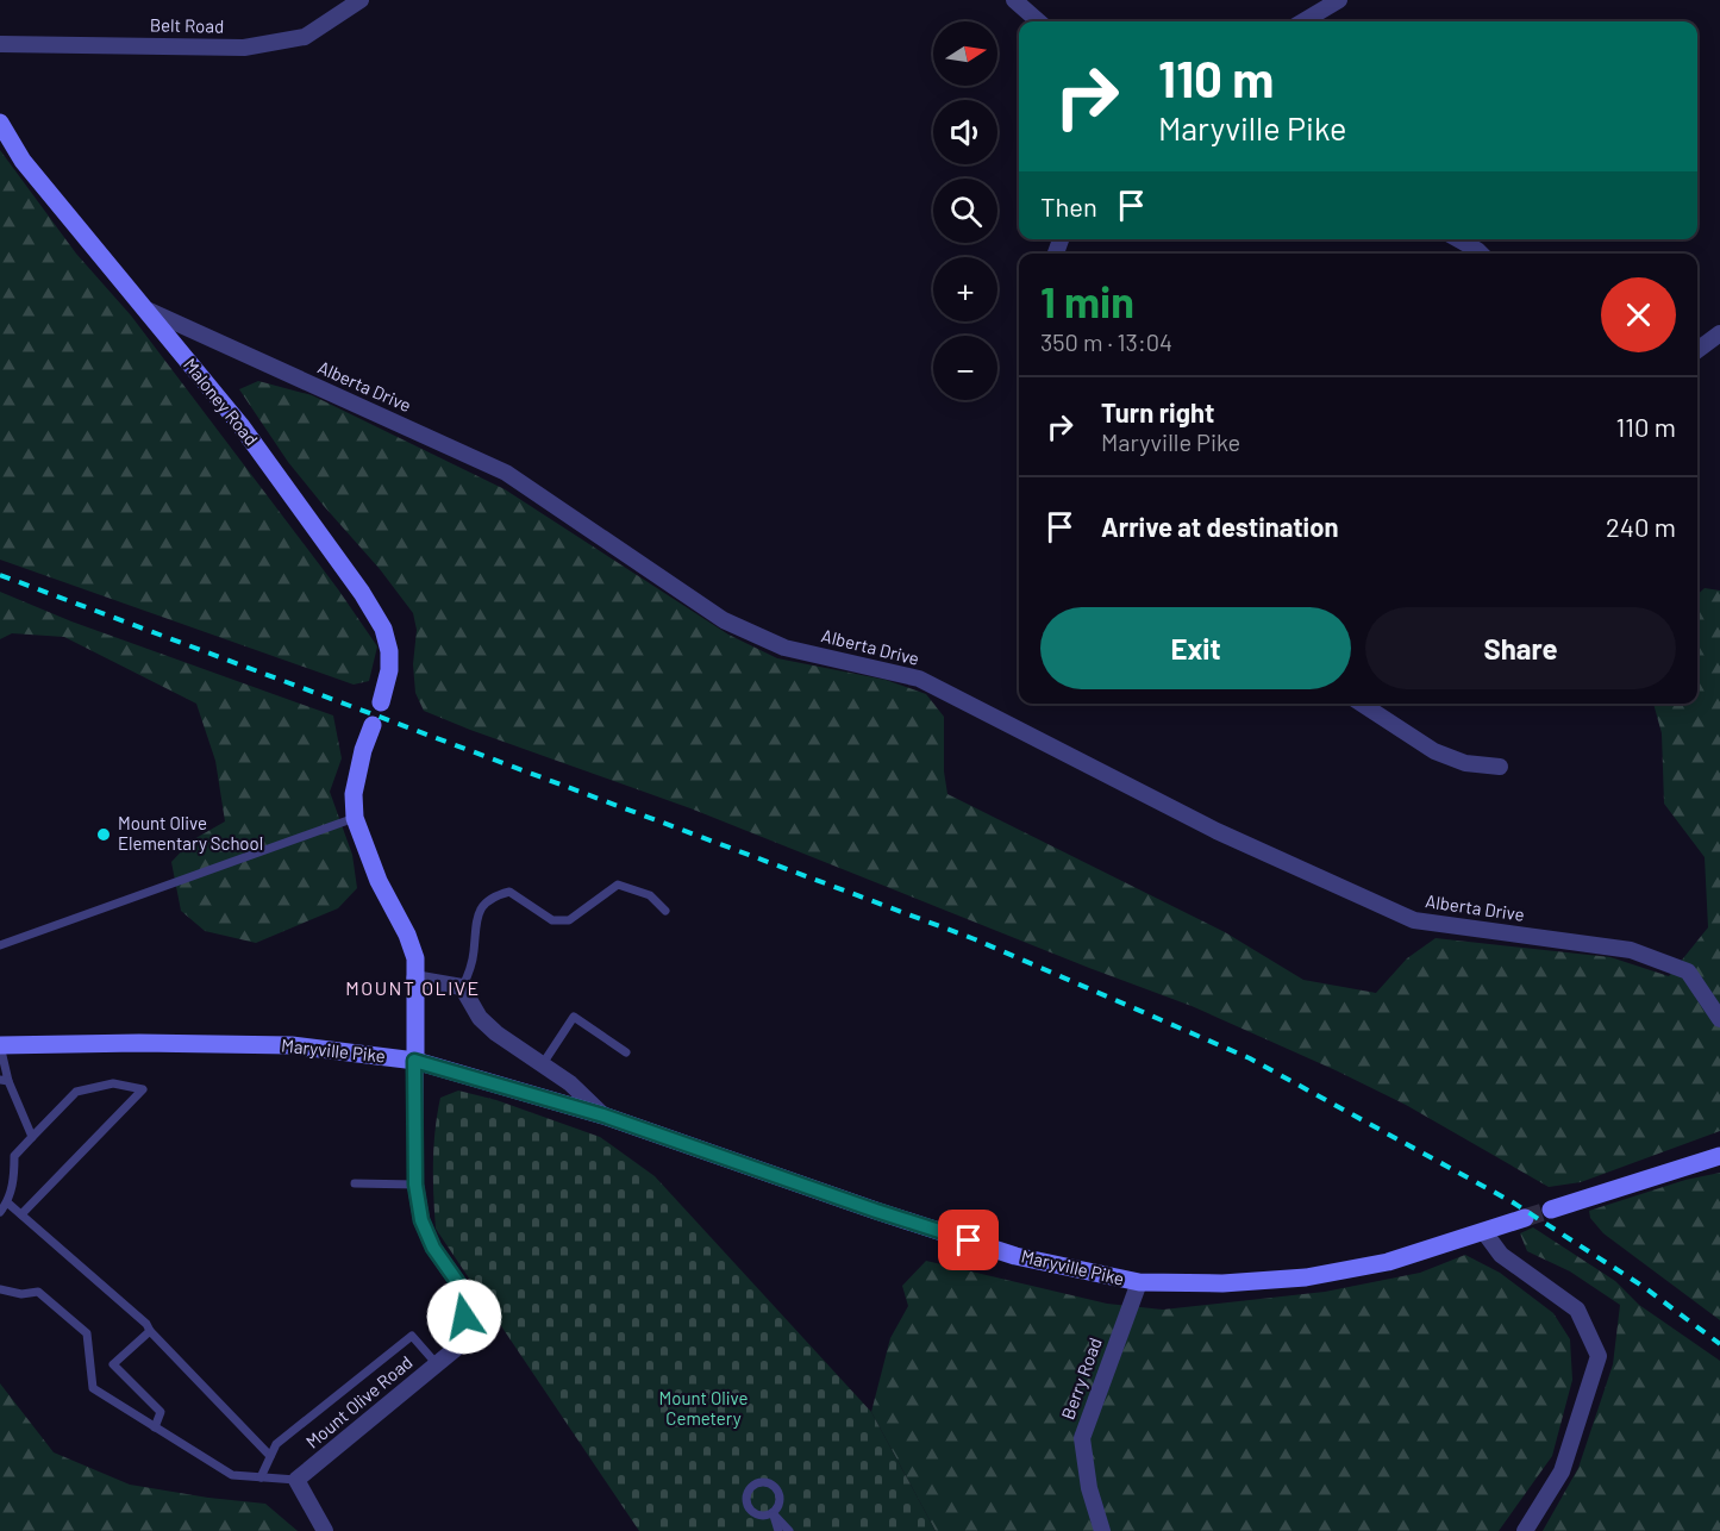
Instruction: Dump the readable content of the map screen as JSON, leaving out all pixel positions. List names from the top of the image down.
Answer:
{
  "streets": {
    "main road": ["Maloney Road", "Maryville Pike"],
    "street": [
      "Belt Road",
      "Alberta Drive",
      "Berry Road",
      "Mount Olive Road"
    ]
  },
  "crossings": [
    ["Alberta Drive", "Maloney Road"],
    ["Maryville Pike", "Berry Road"],
    ["Maryville Pike", "Mount Olive Road"]
  ],
  "districts": ["MOUNT OLIVE"],
  "parks": ["Mount Olive Cemetery"],
  "places": ["Mount Olive Elementary School"],
  "north": "right",
  "page": {
    "map_buttons": ["+", "−"],
    "turn": ["110 m", "Maryville Pike"],
    "then": "Then",
    "heading": ["1 min", "350 m · 13:04"],
    "list": [
      {
        "name": "Turn right",
        "note": "Maryville Pike",
        "value": "110 m"
      },
      {
        "name": "Arrive at destination",
        "value": "240 m"
      }
    ],
    "buttons": ["Exit", "Share"]
  }
}
